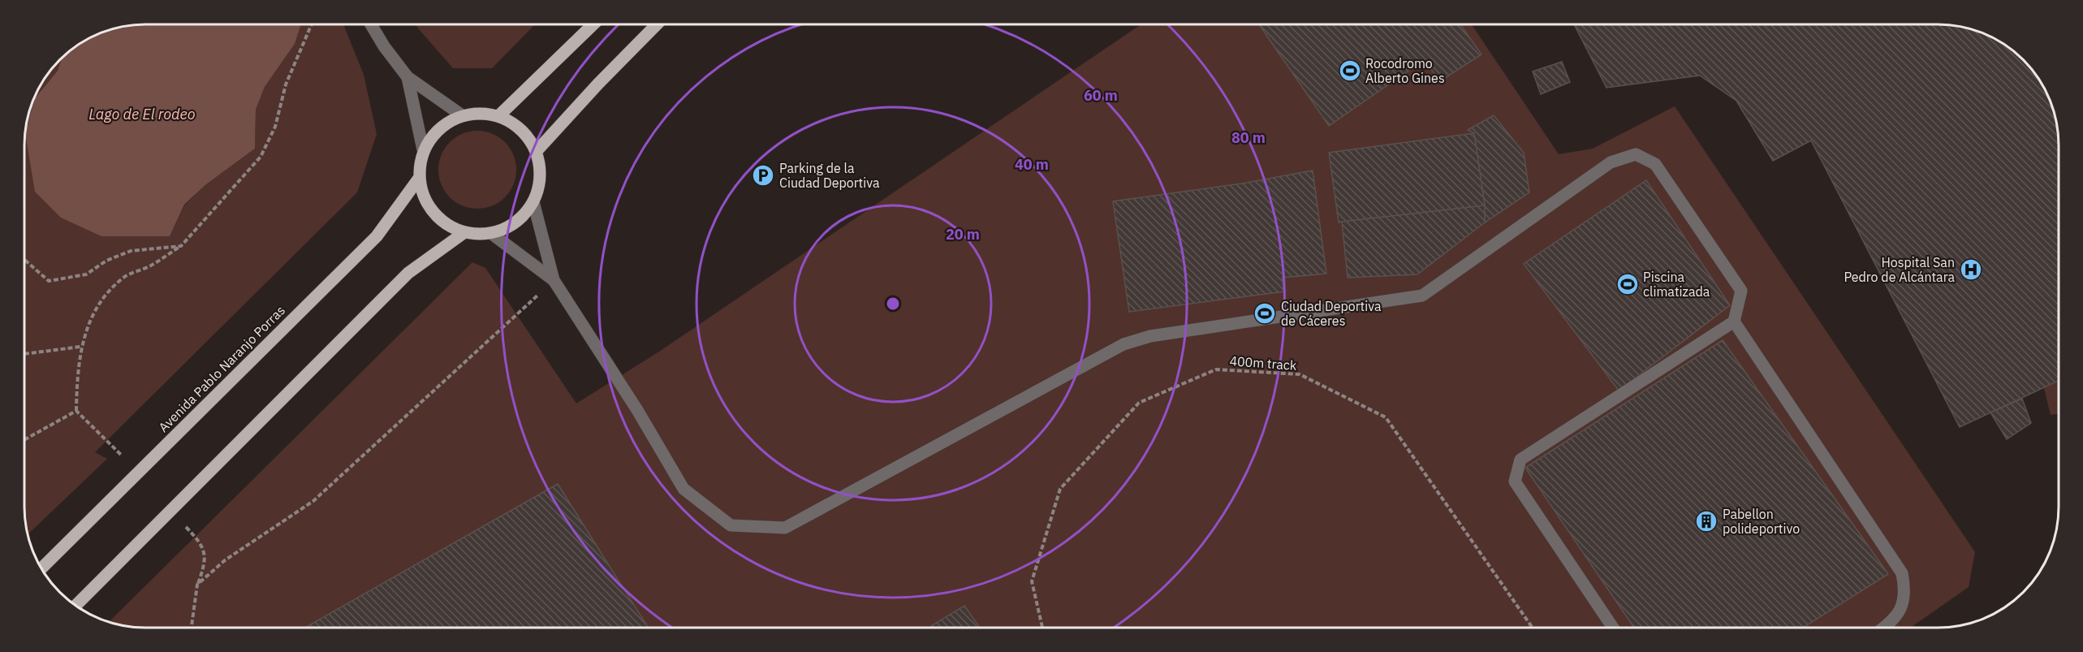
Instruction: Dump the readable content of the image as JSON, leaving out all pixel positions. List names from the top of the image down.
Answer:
{
  "streets": {
    "main road": ["Avenida Pablo Naranjo Porras"],
    "path": ["400m track"]
  },
  "water": ["Lago de El rodeo"],
  "places": {
    "sports": ["Rocodromo Alberto Gines", "Piscina climatizada", "Ciudad Deportiva de Cáceres"],
    "parking": ["Parking de la Ciudad Deportiva"],
    "hospital": ["Hospital San Pedro de Alcántara"],
    "building": ["Pabellon polideportivo"]
  },
  "rings": [
    "60 m",
    "80 m",
    "40 m",
    "20 m"
  ]
}
